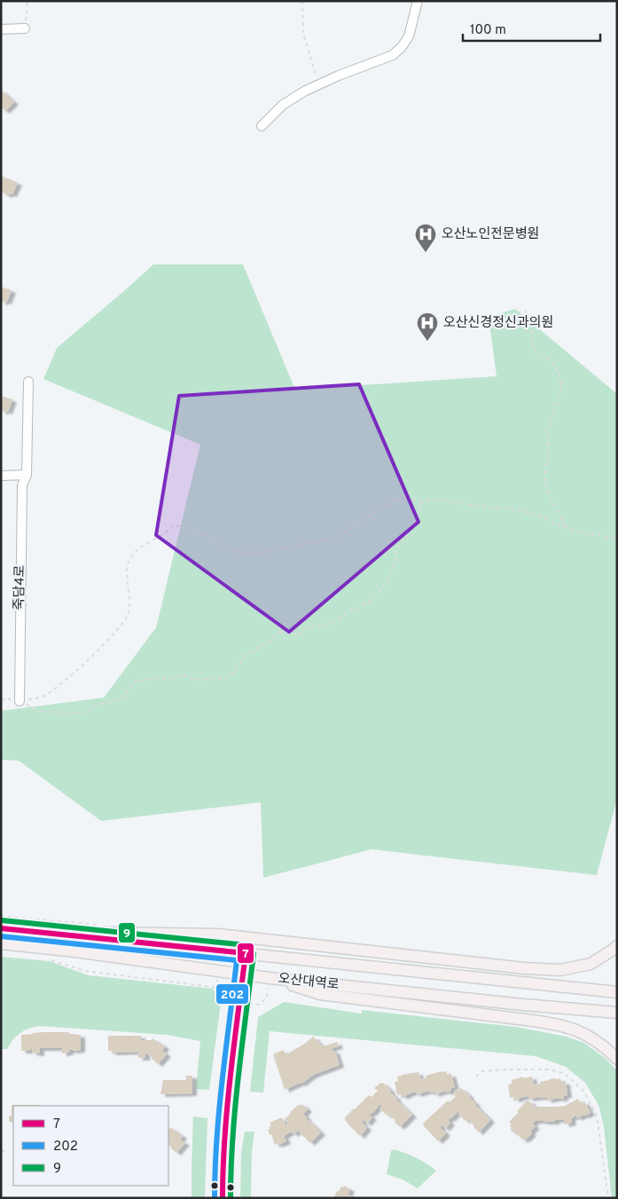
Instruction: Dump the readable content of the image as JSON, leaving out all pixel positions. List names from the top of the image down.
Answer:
{
  "streets": {
    "main road": ["오산대역로"],
    "street": ["죽담4로"]
  },
  "places": {
    "hospital": ["오산노인전문병원", "오산신경정신과의원"]
  },
  "lines": ["transit line 9", "transit line 7", "transit line 202"],
  "legend": ["7", "202", "9"],
  "scale_bar": "100 m"
}
